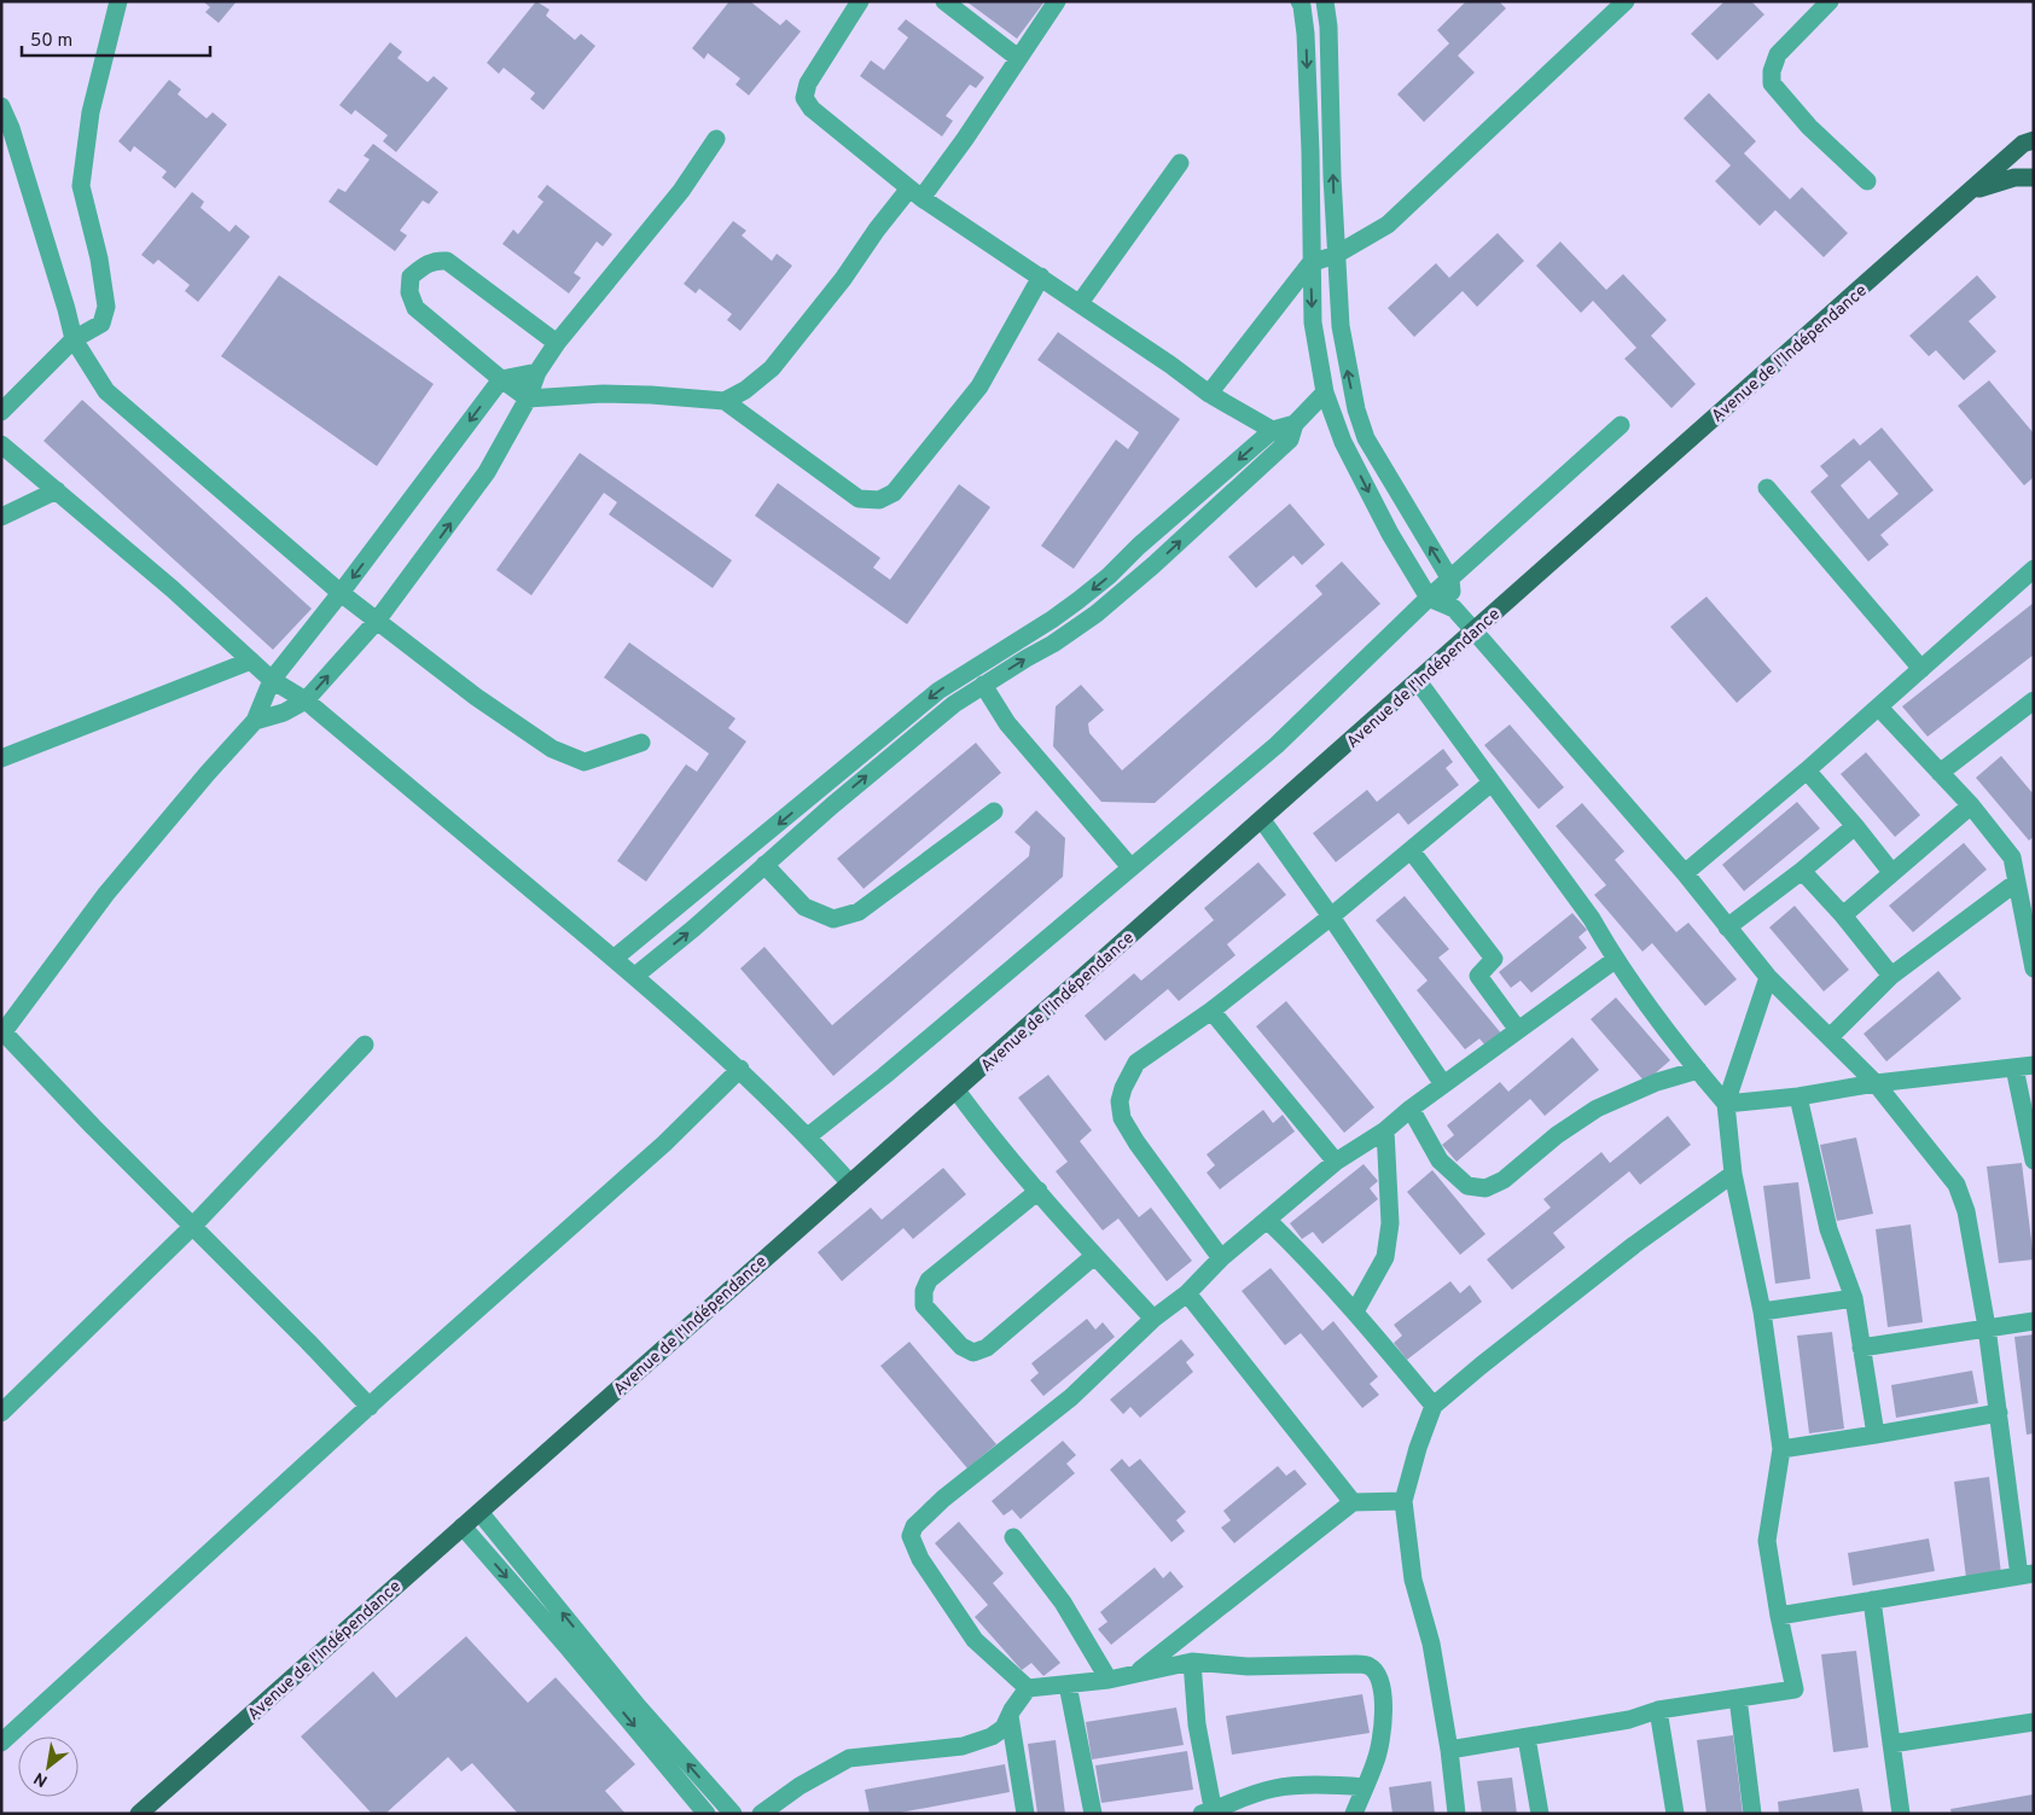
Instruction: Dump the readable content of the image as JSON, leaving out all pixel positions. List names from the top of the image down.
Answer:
{
  "streets": {
    "main road": ["Avenue de l'Indépendance"]
  },
  "scale_bar": "50 m",
  "north": "bottom left"
}
